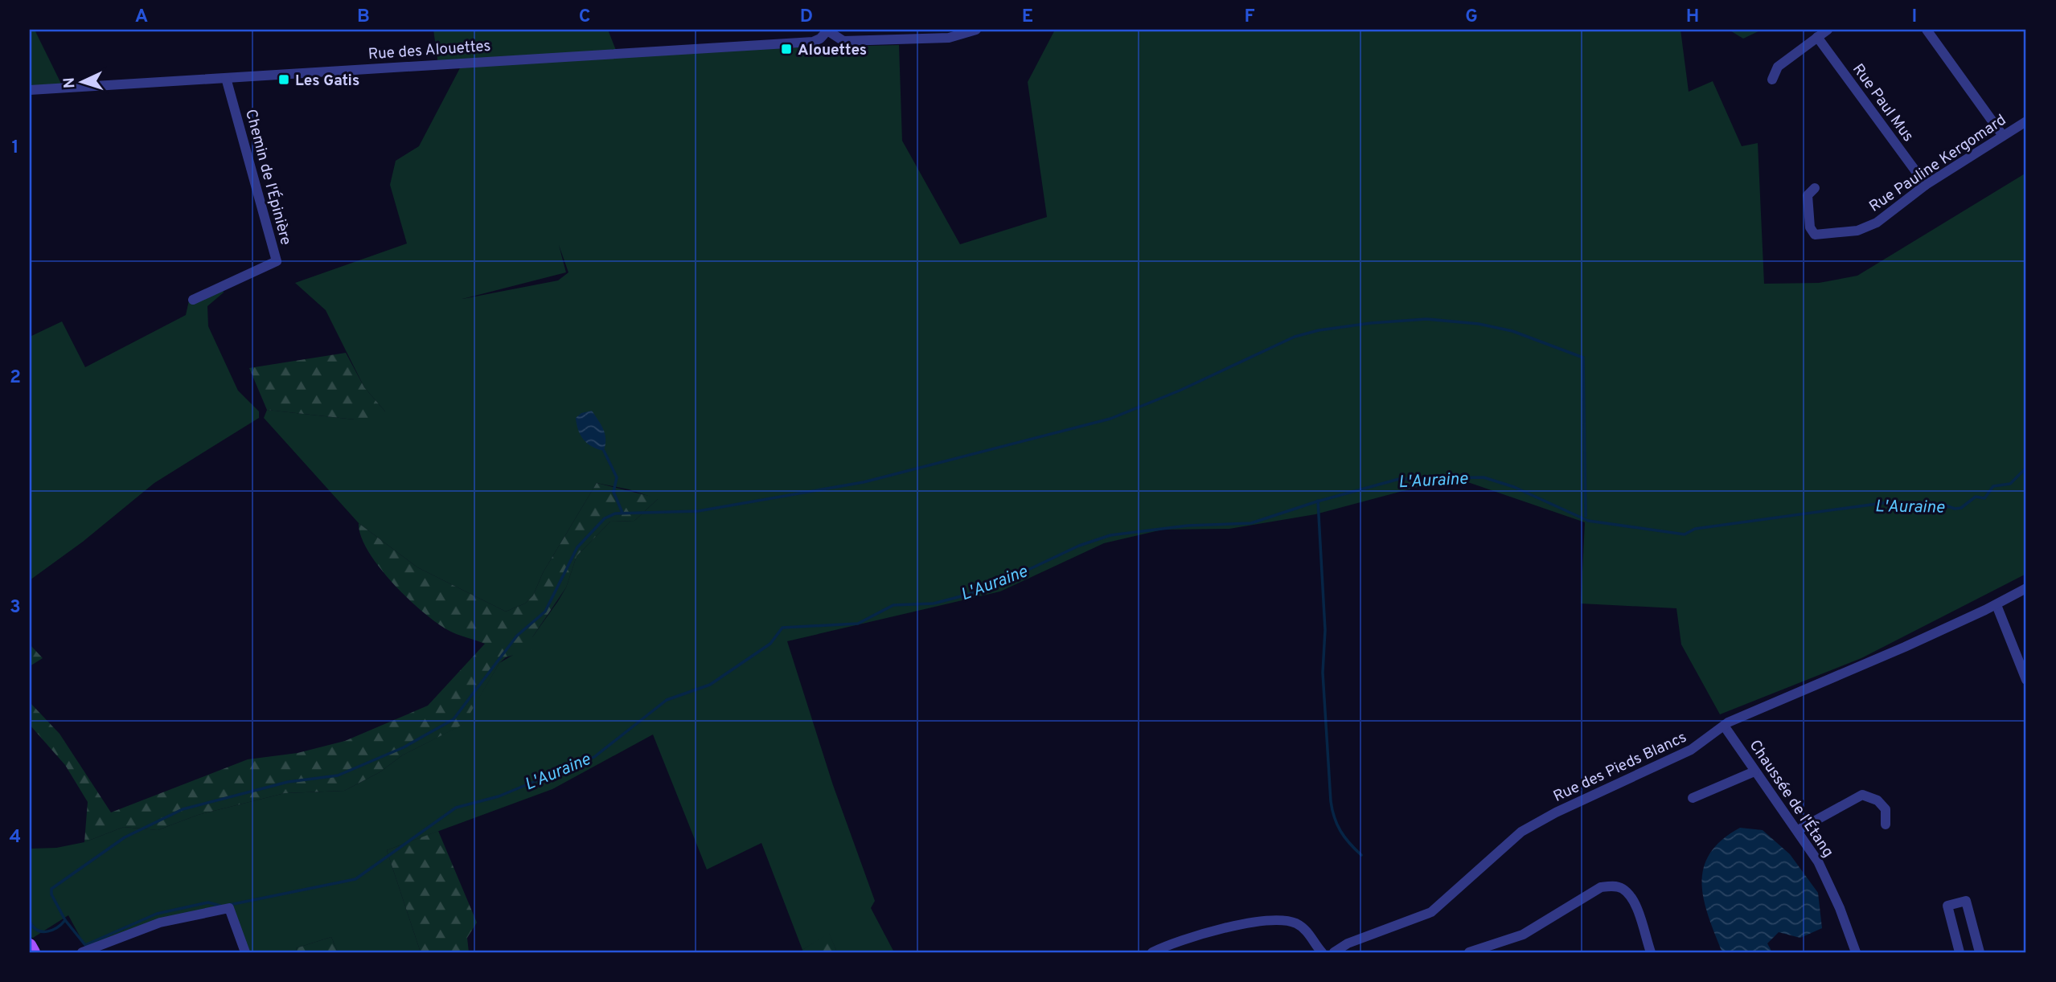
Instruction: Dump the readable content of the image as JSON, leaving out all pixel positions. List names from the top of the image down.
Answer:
{
  "streets": {
    "street": [
      "Rue des Alouettes",
      "Rue Paul Mus",
      "Rue Pauline Kergomard",
      "Chemin de l'Épinière",
      "Rue des Pieds Blancs",
      "Chaussée de l'Étang"
    ]
  },
  "crossings": [
    ["Rue des Alouettes", "Chemin de l'Épinière"],
    ["Rue Paul Mus", "Rue Pauline Kergomard"],
    ["Rue des Pieds Blancs", "Chaussée de l'Étang"]
  ],
  "water": ["L'Auraine"],
  "places": {
    "transit": ["Alouettes", "Les Gatis"]
  },
  "north": "left",
  "grid": {
    "columns": [
      "A",
      "B",
      "C",
      "D",
      "E",
      "F",
      "G",
      "H",
      "I"
    ],
    "rows": [
      "1",
      "2",
      "3",
      "4"
    ]
  }
}
